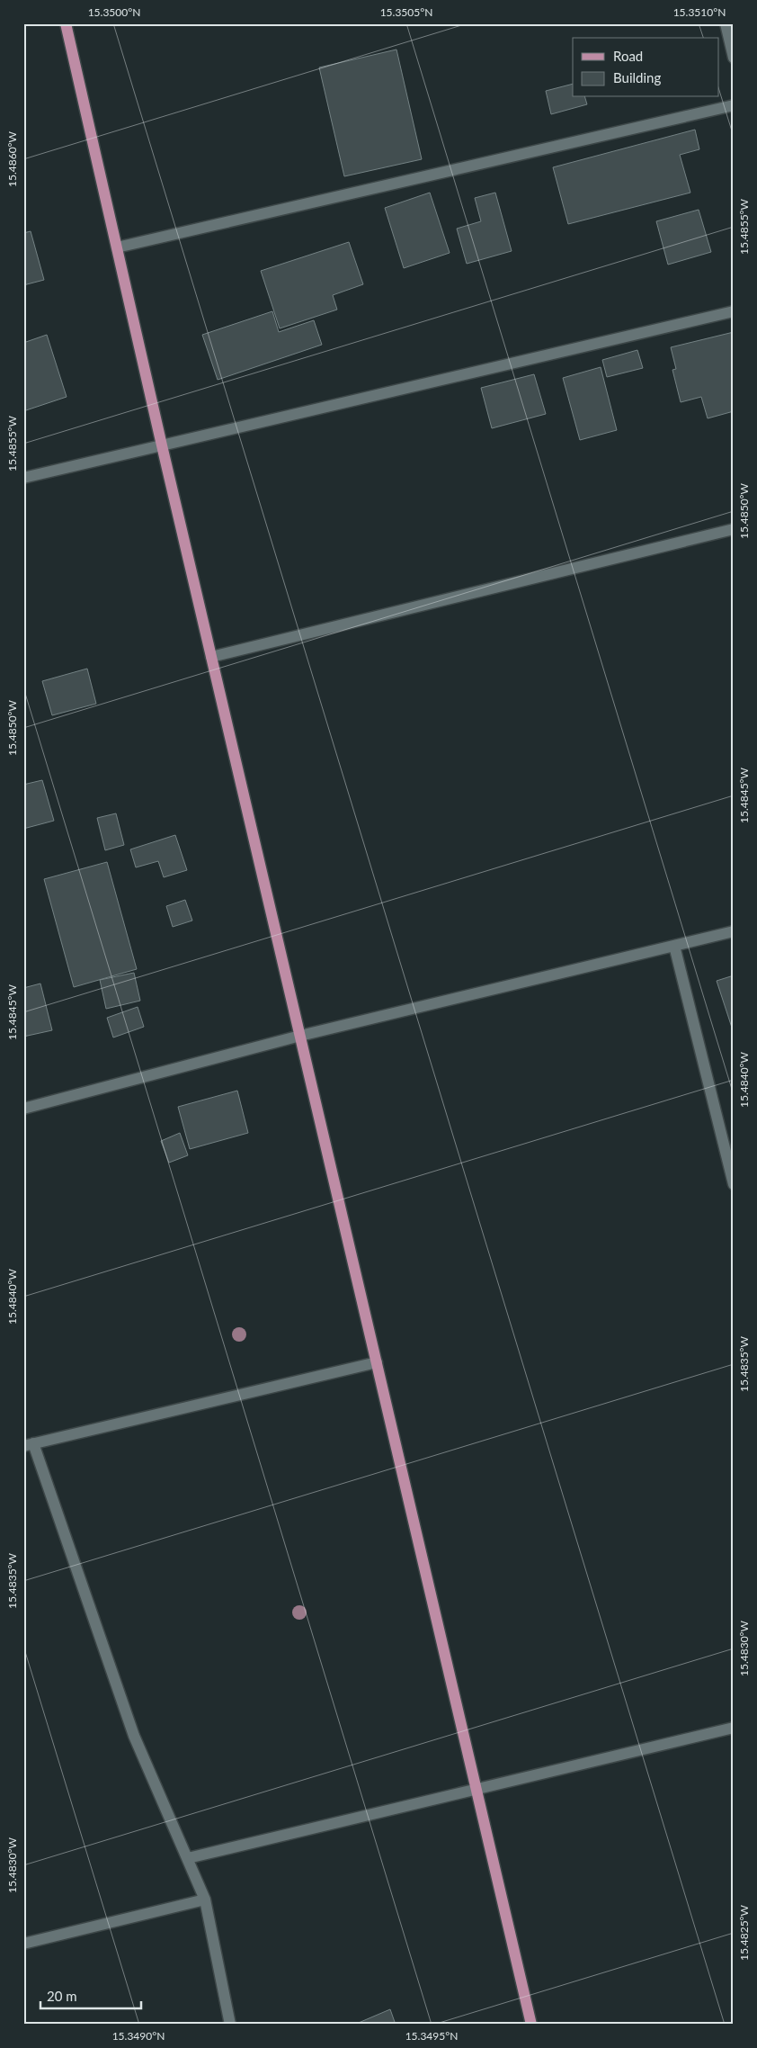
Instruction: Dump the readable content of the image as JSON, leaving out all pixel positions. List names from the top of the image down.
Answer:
{
  "legend": ["Road", "Building"],
  "scale_bar": "20 m",
  "coordinates": [
    "15.3500°N",
    "15.3505°N",
    "15.3510°N",
    "15.4860°W",
    "15.4855°W",
    "15.4850°W",
    "15.4845°W",
    "15.4840°W",
    "15.4835°W",
    "15.4830°W",
    "15.4825°W",
    "15.3490°N",
    "15.3495°N"
  ]
}
